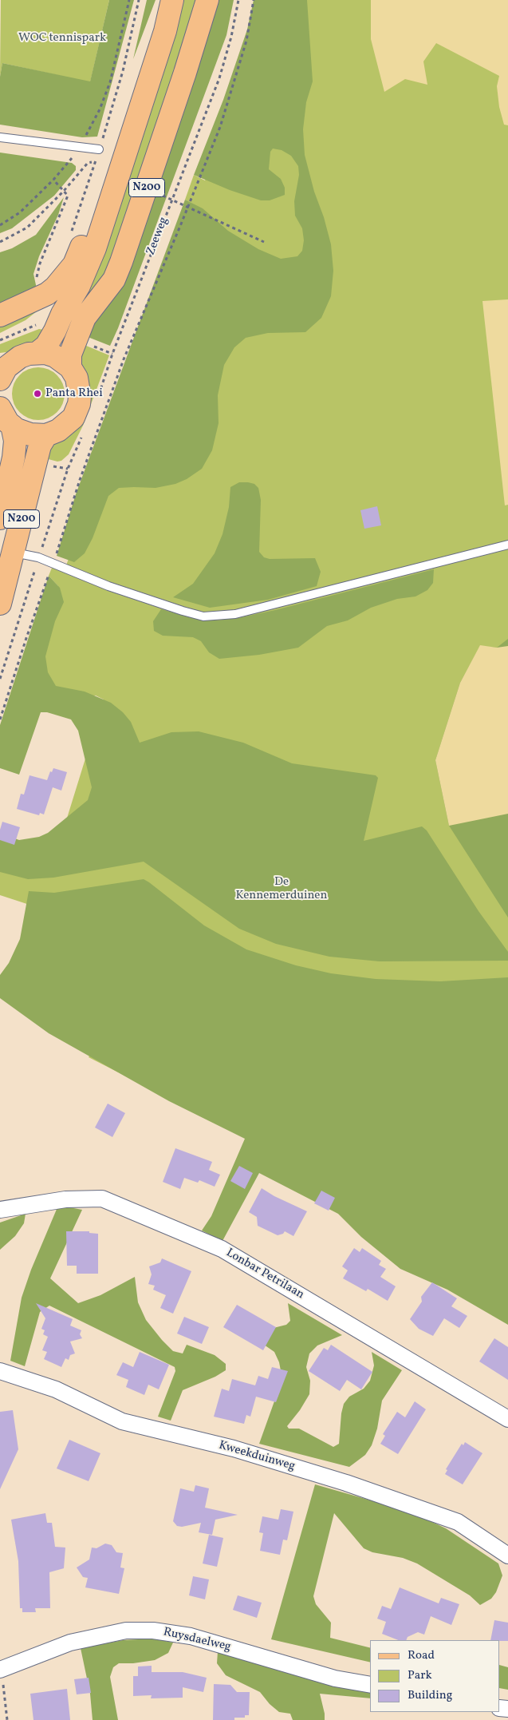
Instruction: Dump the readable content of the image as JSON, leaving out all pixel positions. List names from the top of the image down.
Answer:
{
  "streets": {
    "main road": ["N200"],
    "street": ["Lonbar Petrilaan", "Kweekduinweg", "Ruysdaelweg"],
    "path": ["Zeeweg"]
  },
  "parks": ["WOC tennispark", "De Kennemerduinen"],
  "places": ["Panta Rhei"],
  "legend": ["Road", "Park", "Building"]
}
